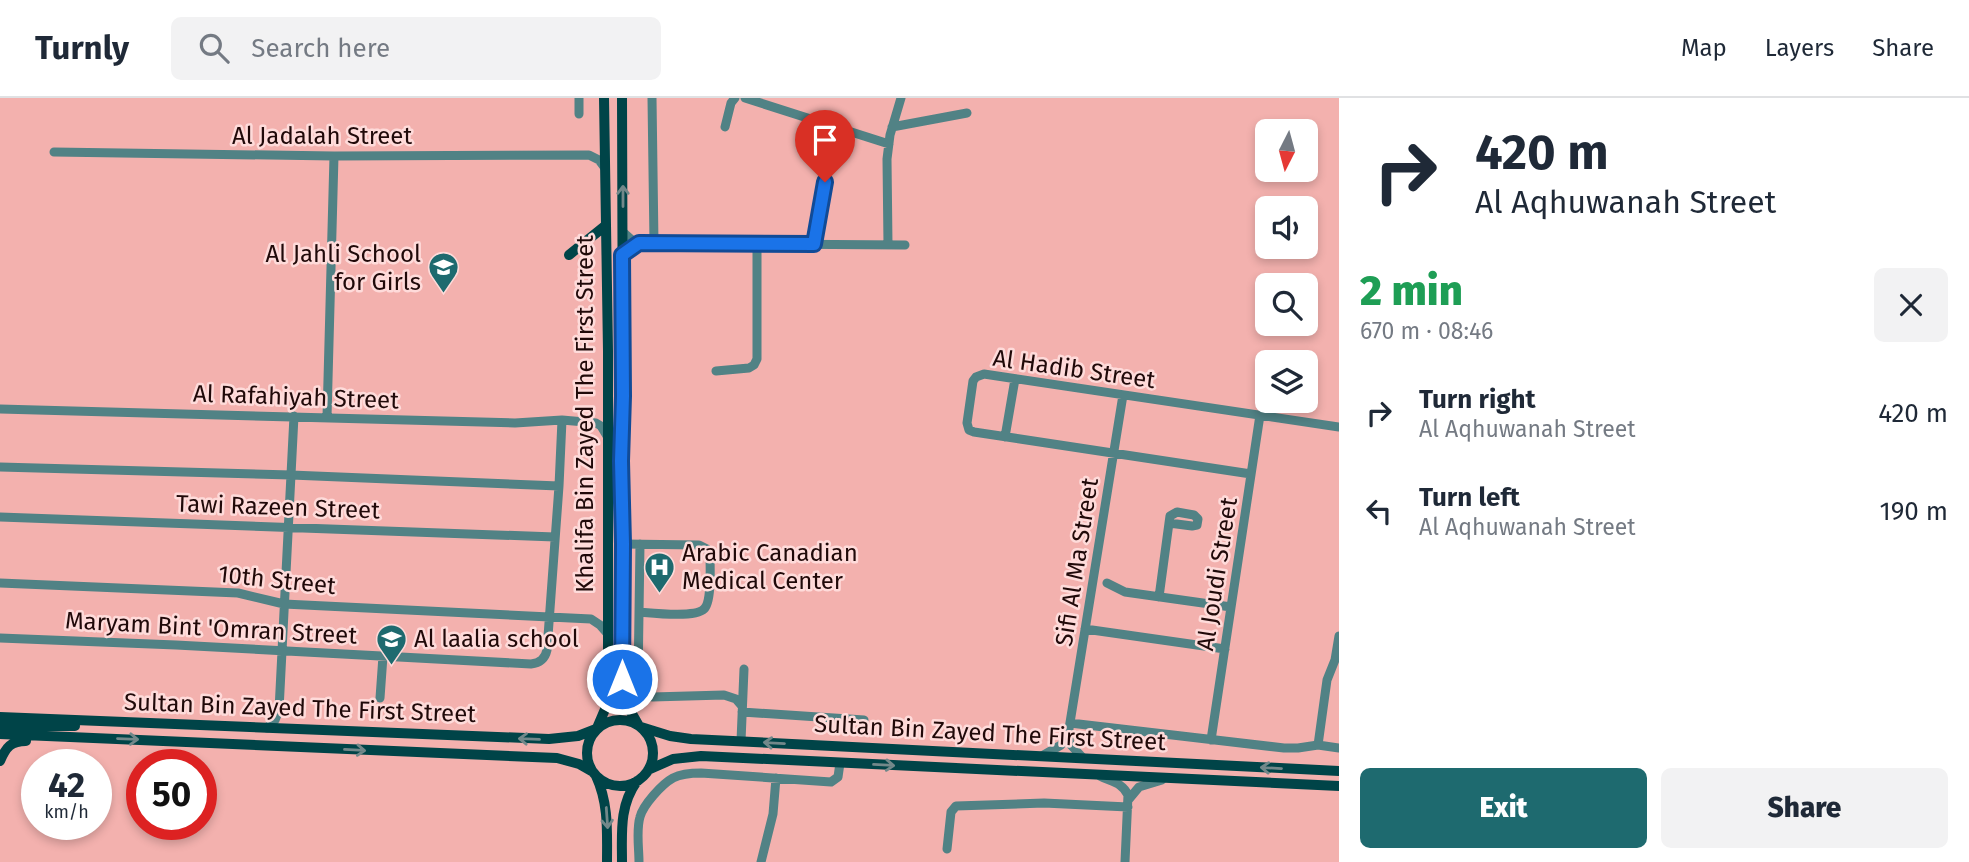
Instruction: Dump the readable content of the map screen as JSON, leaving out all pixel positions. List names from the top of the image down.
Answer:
{
  "streets": {
    "main road": ["Khalifa Bin Zayed The First Street", "Sultan Bin Zayed The First Street"],
    "street": [
      "Al Jadalah Street",
      "Al Hadib Street",
      "Al Rafahiyah Street",
      "Tawi Razeen Street",
      "Sifi Al Ma Street",
      "Al Joudi Street",
      "10th Street",
      "Maryam Bint 'Omran Street"
    ]
  },
  "crossings": [
    ["Al Hadib Street", "Sifi Al Ma Street"],
    ["Al Hadib Street", "Al Joudi Street"],
    ["Al Rafahiyah Street", "Maryam Bint 'Omran Street"],
    ["Khalifa Bin Zayed The First Street", "Sultan Bin Zayed The First Street"],
    ["Tawi Razeen Street", "Maryam Bint 'Omran Street"],
    ["10th Street", "Maryam Bint 'Omran Street"]
  ],
  "places": {
    "school or university": ["Al Jahli School for Girls", "Al laalia school"],
    "hospital": ["Arabic Canadian Medical Center"]
  },
  "north": "bottom",
  "page": {
    "header": "Turnly",
    "search": "Search here",
    "nav": ["Map", "Layers", "Share"],
    "turn": ["420 m", "Al Aqhuwanah Street"],
    "heading": ["2 min", "670 m · 08:46"],
    "list": [
      {
        "name": "Turn right",
        "note": "Al Aqhuwanah Street",
        "value": "420 m"
      },
      {
        "name": "Turn left",
        "note": "Al Aqhuwanah Street",
        "value": "190 m"
      }
    ],
    "speed": "42 km/h",
    "limit": "50",
    "buttons": ["Exit", "Share"]
  }
}
